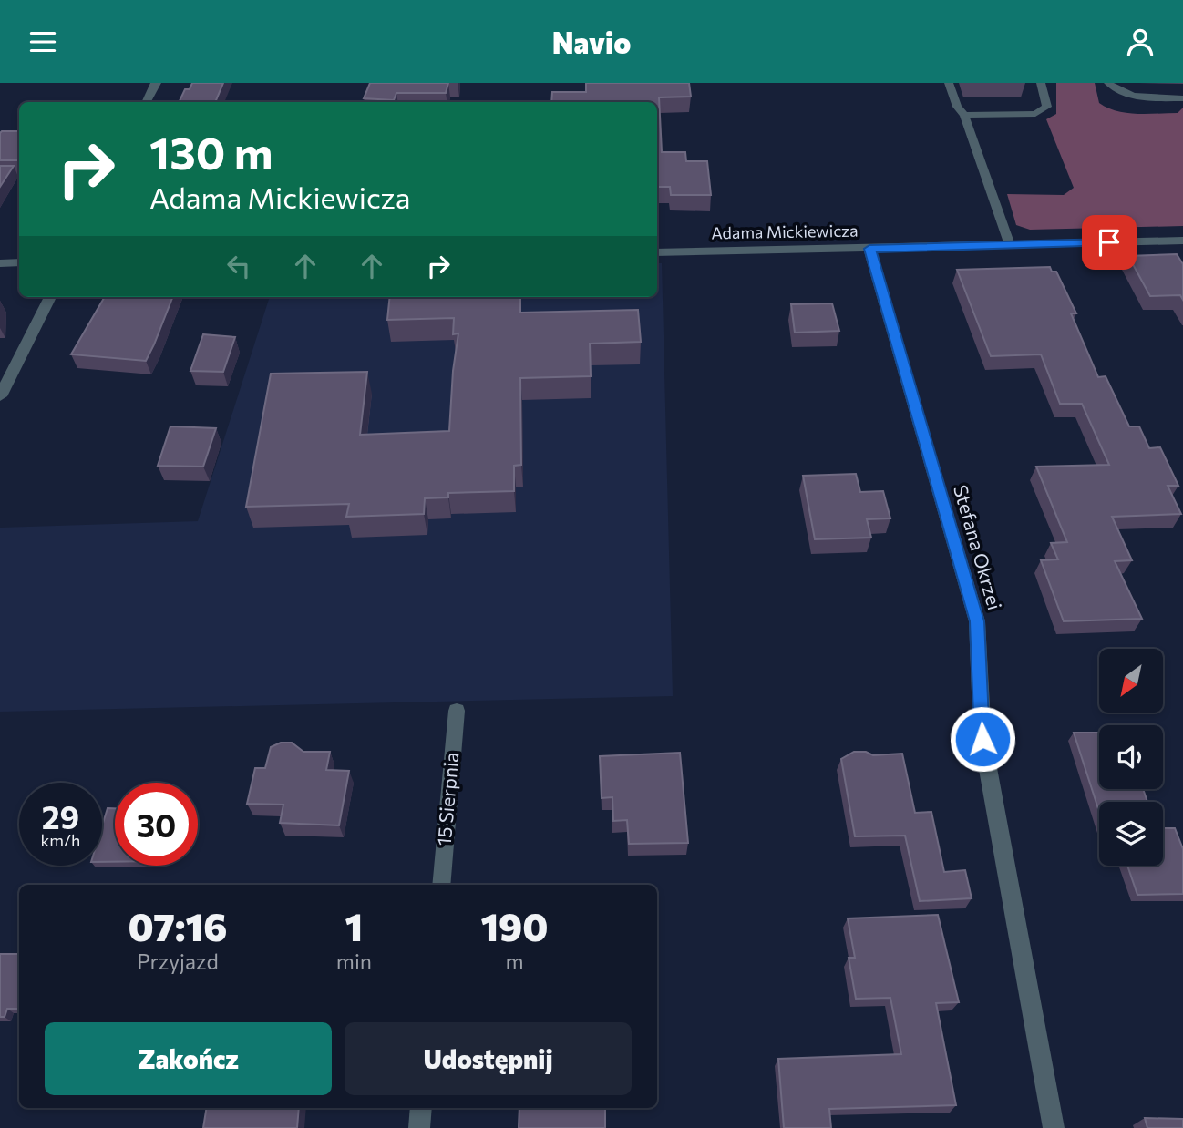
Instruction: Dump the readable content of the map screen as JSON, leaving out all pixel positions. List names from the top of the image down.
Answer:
{
  "streets": {
    "street": ["Adama Mickiewicza", "Stefana Okrzei", "15 Sierpnia"]
  },
  "crossings": [
    ["Adama Mickiewicza", "Stefana Okrzei"]
  ],
  "north": "bottom left",
  "page": {
    "header": "Navio",
    "turn": ["130 m", "Adama Mickiewicza"],
    "speed": "29 km/h",
    "limit": "30",
    "eta": [
      "07:16",
      "Przyjazd",
      "1",
      "min",
      "190",
      "m"
    ],
    "buttons": ["Zakończ", "Udostępnij"]
  }
}
